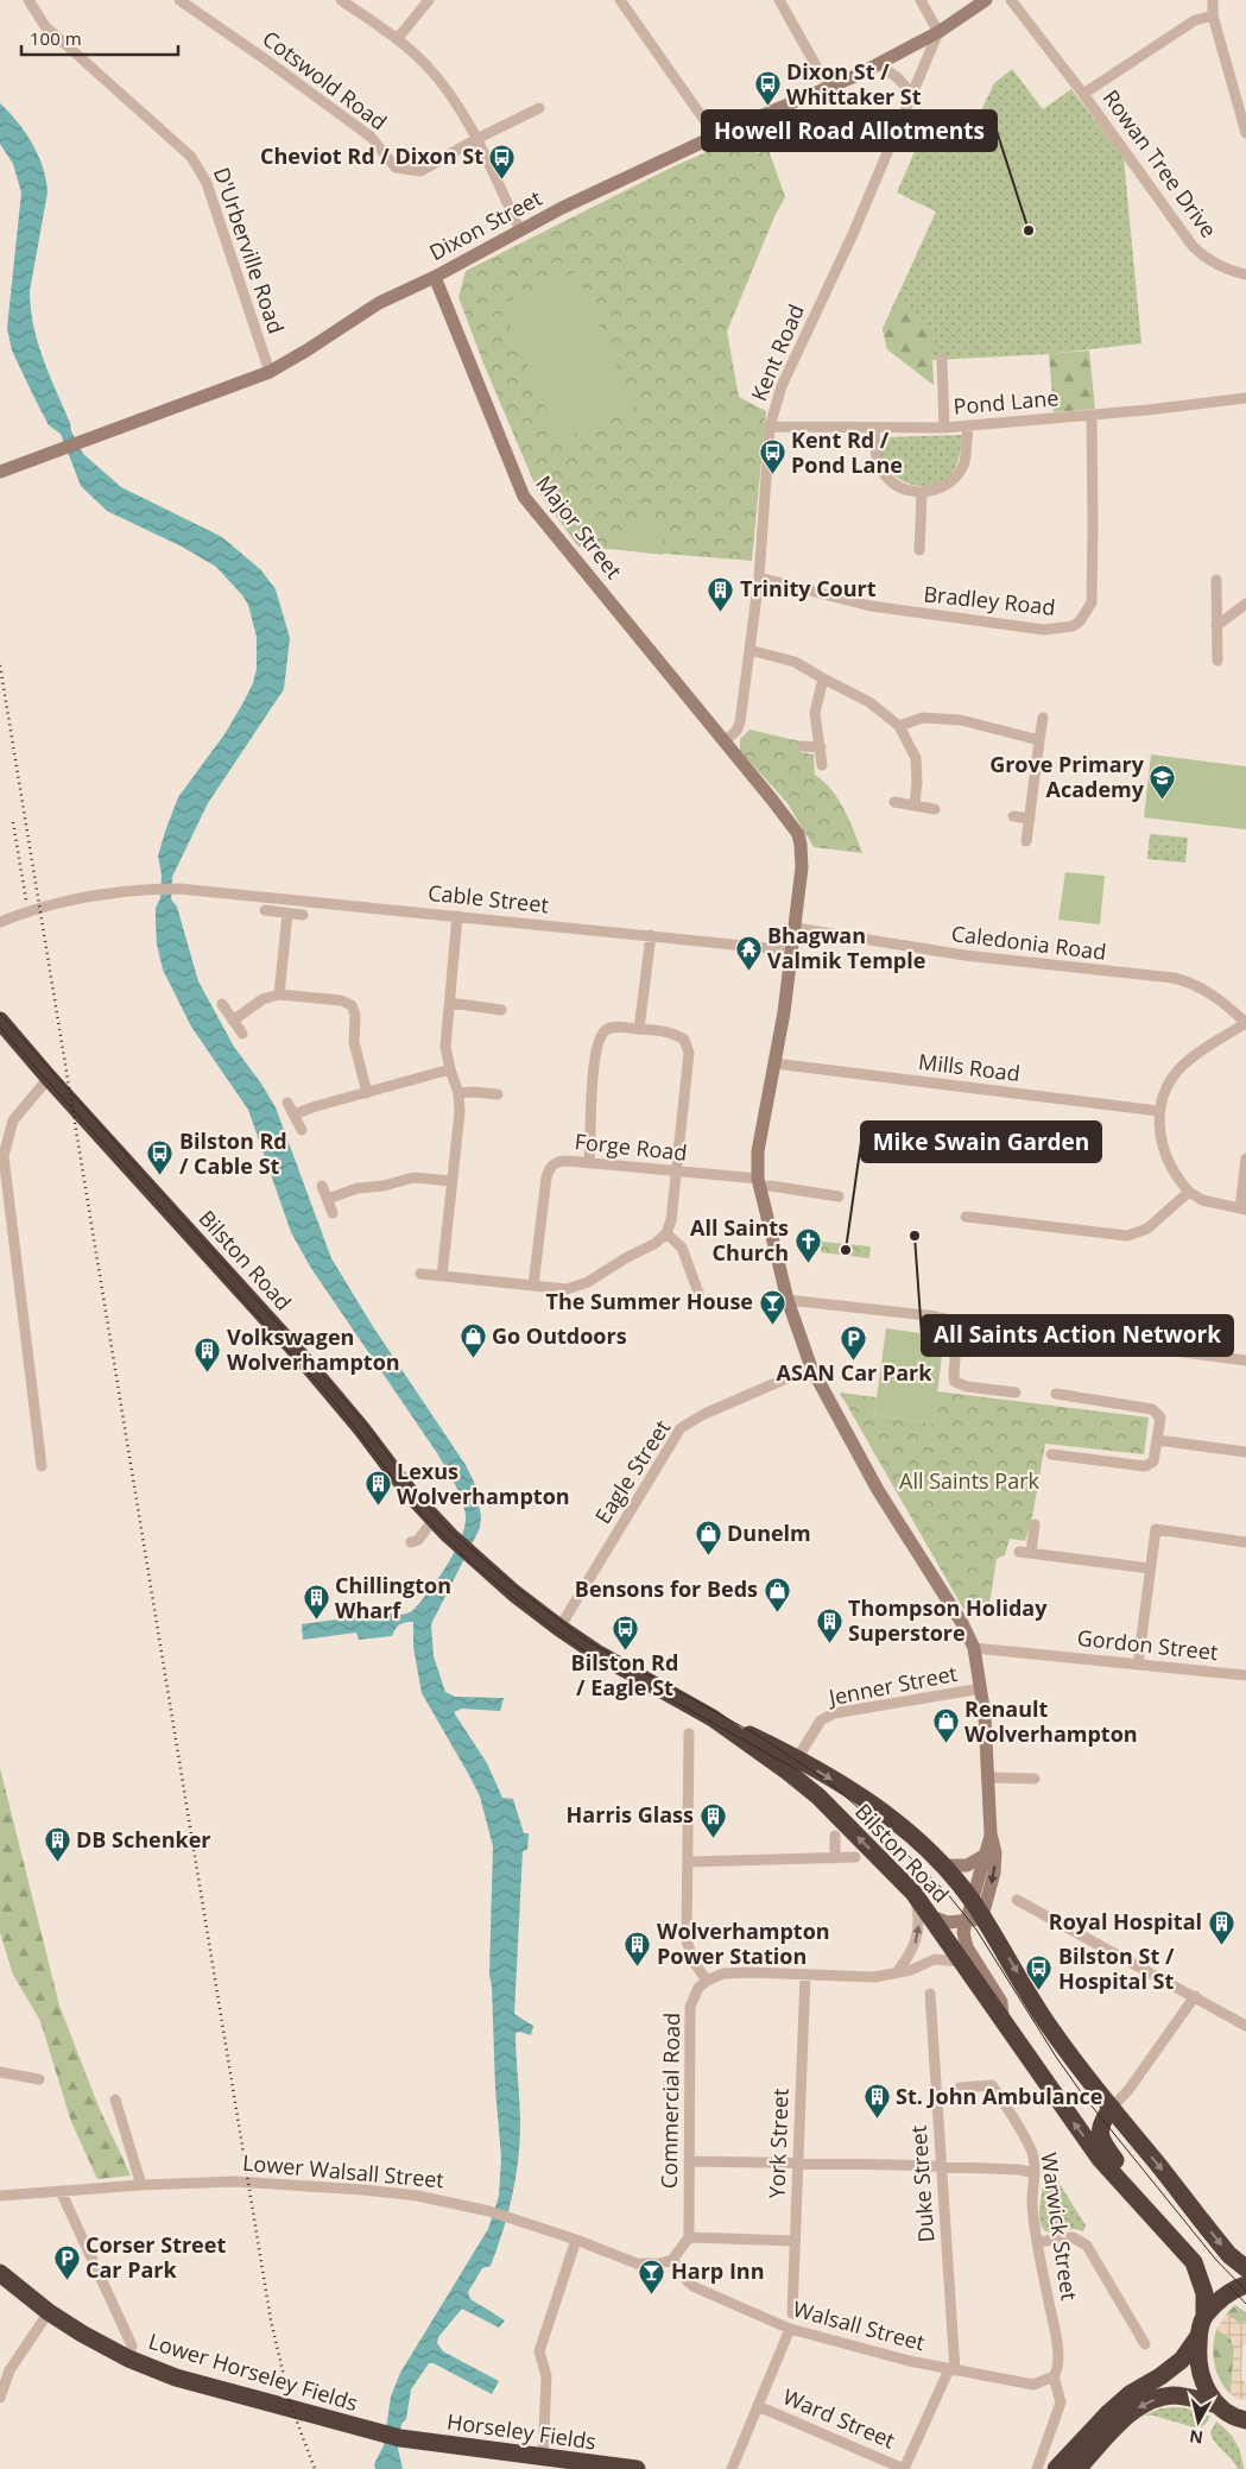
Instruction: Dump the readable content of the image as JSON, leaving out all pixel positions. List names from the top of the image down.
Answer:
{
  "streets": {
    "highway": ["Bilston Road", "Lower Horseley Fields", "Horseley Fields"],
    "street": [
      "Cotswold Road",
      "Rowan Tree Drive",
      "Dixon Street",
      "D'Urberville Road",
      "Kent Road",
      "Pond Lane",
      "Major Street",
      "Bradley Road",
      "Cable Street",
      "Caledonia Road",
      "Mills Road",
      "Forge Road",
      "Eagle Street",
      "Gordon Street",
      "Jenner Street",
      "Commercial Road",
      "York Street",
      "Lower Walsall Street",
      "Duke Street",
      "Warwick Street",
      "Walsall Street",
      "Ward Street"
    ]
  },
  "crossings": [
    ["Dixon Street", "D'Urberville Road"],
    ["Dixon Street", "Kent Road"],
    ["Dixon Street", "Major Street"],
    ["Kent Road", "Pond Lane"],
    ["Kent Road", "Major Street"],
    ["Kent Road", "Bradley Road"],
    ["Pond Lane", "Bradley Road"],
    ["Major Street", "Cable Street"],
    ["Major Street", "Caledonia Road"],
    ["Major Street", "Mills Road"],
    ["Major Street", "Forge Road"],
    ["Major Street", "Eagle Street"],
    ["Major Street", "Gordon Street"],
    ["Major Street", "Jenner Street"],
    ["Bilston Road", "Eagle Street"],
    ["Bilston Road", "Jenner Street"],
    ["Lower Walsall Street", "Walsall Street"],
    ["Duke Street", "Walsall Street"],
    ["Warwick Street", "Walsall Street"],
    ["Lower Horseley Fields", "Horseley Fields"]
  ],
  "parks": ["All Saints Park"],
  "places": {
    "bus stop": [
      "Dixon St / Whittaker St",
      "Cheviot Rd / Dixon St",
      "Kent Rd / Pond Lane",
      "Bilston Rd / Cable St",
      "Bilston Rd / Eagle St",
      "Bilston St / Hospital St"
    ],
    "other": ["Howell Road Allotments", "All Saints Action Network", "Mike Swain Garden"],
    "building": [
      "Trinity Court",
      "Volkswagen Wolverhampton",
      "Lexus Wolverhampton",
      "Chillington Wharf",
      "Thompson Holiday Superstore",
      "Harris Glass",
      "DB Schenker",
      "Royal Hospital",
      "Wolverhampton Power Station",
      "St. John Ambulance"
    ],
    "school or university": ["Grove Primary Academy"],
    "temple": ["Bhagwan Valmik Temple"],
    "church": ["All Saints Church"],
    "bar": ["The Summer House", "Harp Inn"],
    "shop": [
      "Go Outdoors",
      "Dunelm",
      "Bensons for Beds",
      "Renault Wolverhampton"
    ],
    "parking": ["ASAN Car Park", "Corser Street Car Park"]
  },
  "scale_bar": "100 m",
  "north": "bottom"
}
